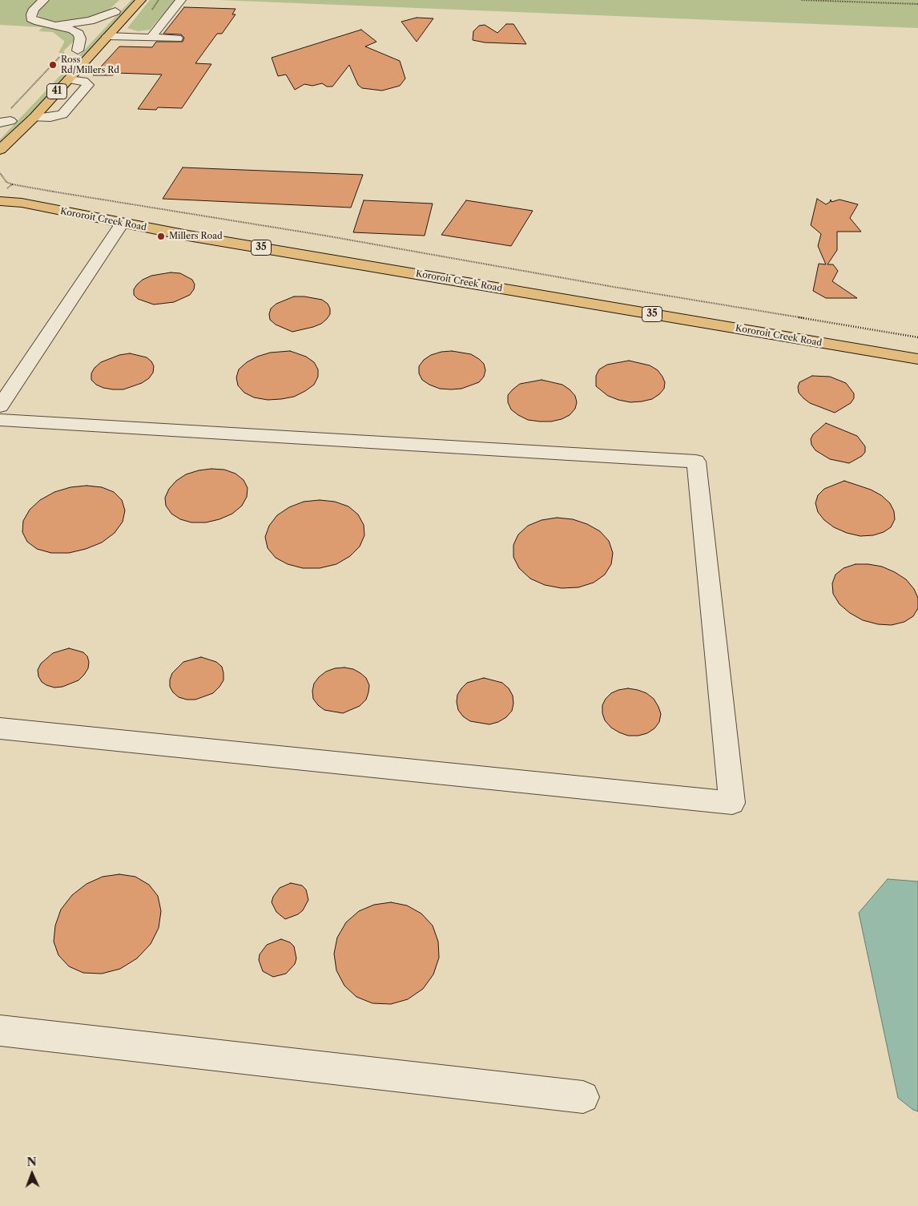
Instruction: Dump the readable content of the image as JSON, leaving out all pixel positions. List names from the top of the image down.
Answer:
{
  "streets": {
    "main road": ["41", "Kororoit Creek Road", "35"]
  },
  "places": ["Ross Rd/Millers Rd", "Millers Road"],
  "north": "top"
}
